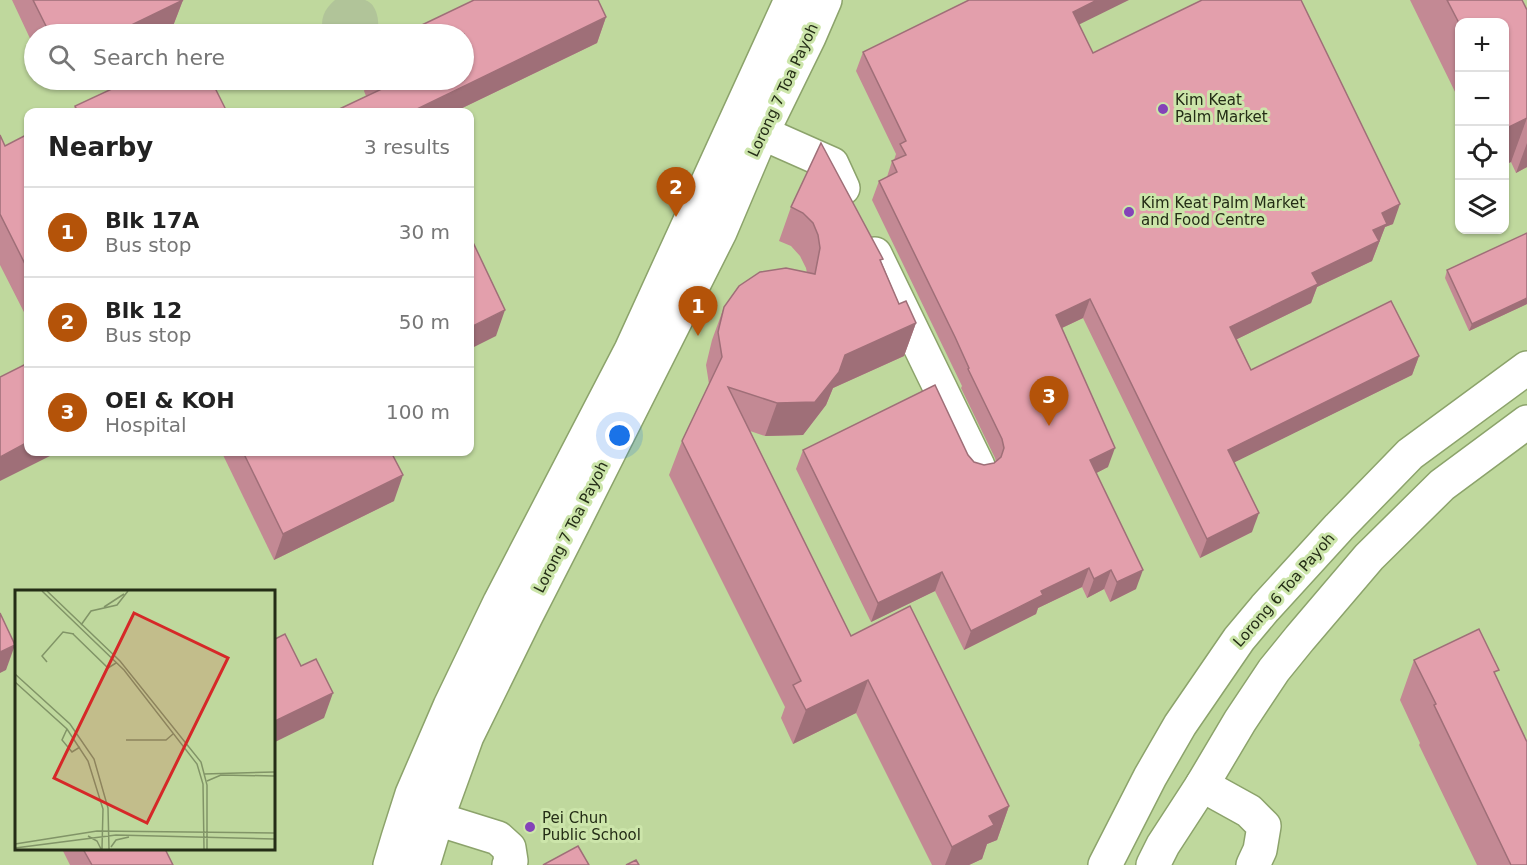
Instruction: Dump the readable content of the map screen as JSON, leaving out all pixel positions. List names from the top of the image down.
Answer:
{
  "streets": {
    "street": ["Lorong 7 Toa Payoh", "Lorong 6 Toa Payoh"]
  },
  "places": ["Kim Keat Palm Market", "Kim Keat Palm Market and Food Centre", "Pei Chun Public School"],
  "page": {
    "map_buttons": ["+", "−"],
    "search": "Search here",
    "heading": ["Nearby", "3 results"],
    "pins": ["2", "1", "3"],
    "list": [
      {
        "mark": "1",
        "name": "Blk 17A",
        "note": "Bus stop",
        "value": "30 m"
      },
      {
        "mark": "2",
        "name": "Blk 12",
        "note": "Bus stop",
        "value": "50 m"
      },
      {
        "mark": "3",
        "name": "OEI & KOH",
        "note": "Hospital",
        "value": "100 m"
      }
    ]
  }
}
